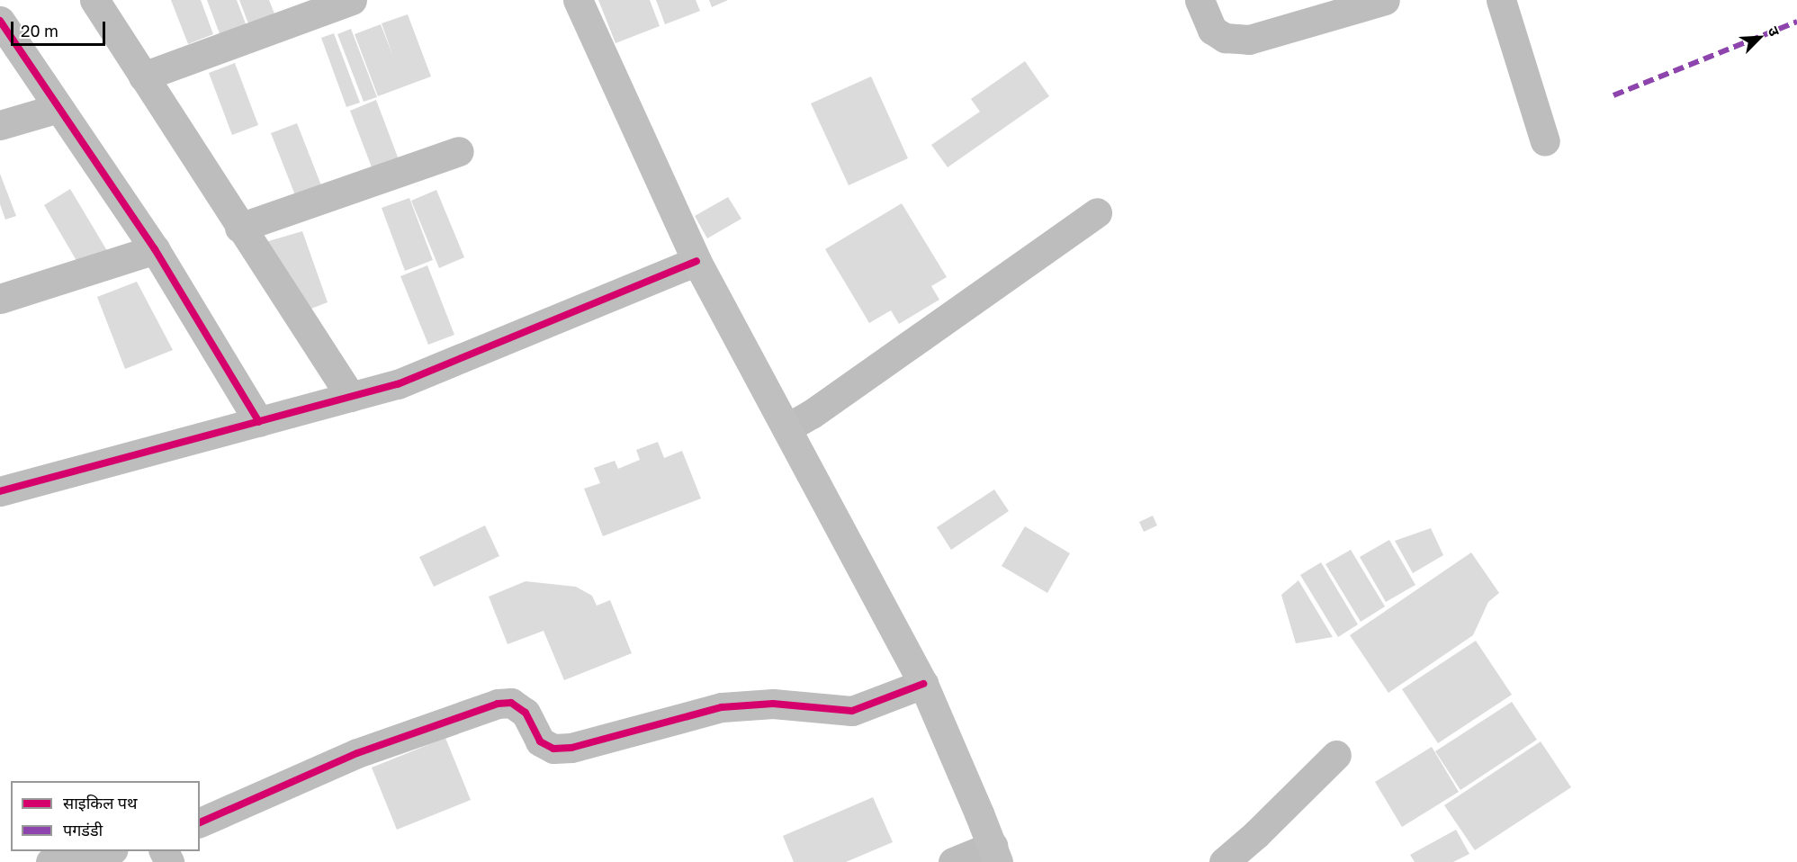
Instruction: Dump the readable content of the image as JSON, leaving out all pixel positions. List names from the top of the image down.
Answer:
{
  "legend": ["साइकिल पथ", "पगडंडी"],
  "scale_bar": "20 m",
  "north": "top right"
}
